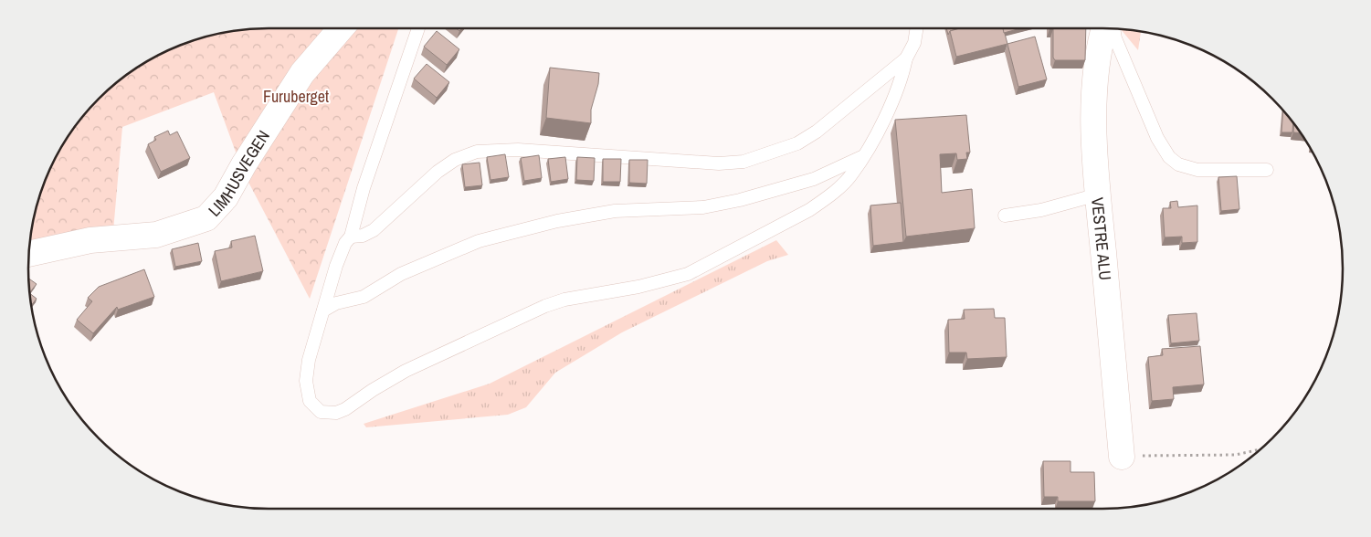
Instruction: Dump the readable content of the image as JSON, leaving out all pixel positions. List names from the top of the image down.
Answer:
{
  "streets": {
    "street": ["LIMHUSVEGEN", "VESTRE ALU"]
  },
  "parks": ["Furuberget"]
}
